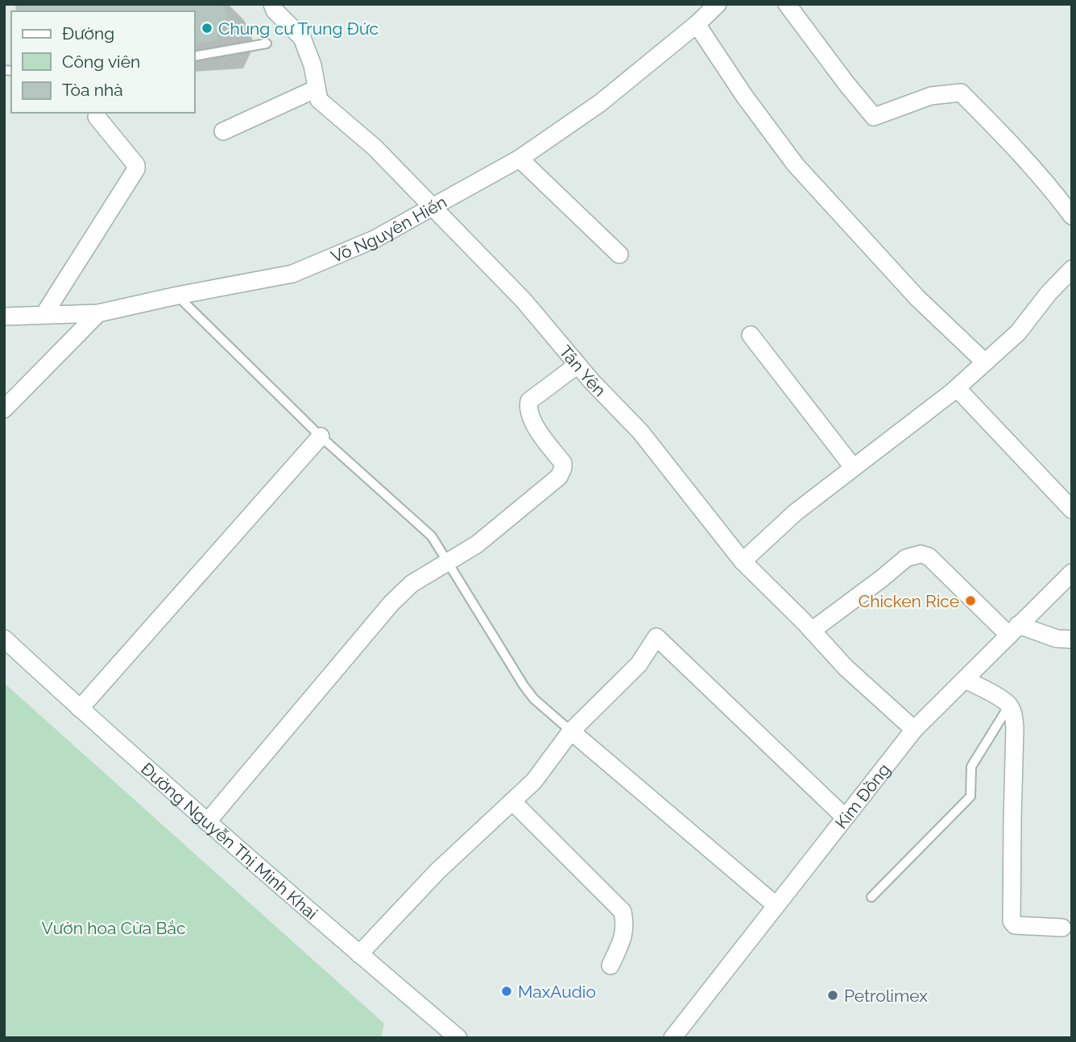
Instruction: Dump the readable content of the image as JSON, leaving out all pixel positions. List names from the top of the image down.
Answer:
{
  "streets": {
    "street": [
      "Võ Nguyên Hiến",
      "Tân Yên",
      "Kim Đồng",
      "Đường Nguyễn Thị Minh Khai"
    ]
  },
  "crossings": [
    ["Võ Nguyên Hiến", "Tân Yên"],
    ["Tân Yên", "Kim Đồng"]
  ],
  "parks": ["Vườn hoa Cửa Bắc"],
  "places": [
    "Chung cư Trung Đức",
    "Chicken Rice",
    "MaxAudio",
    "Petrolimex"
  ],
  "legend": ["Đường", "Công viên", "Tòa nhà"]
}
